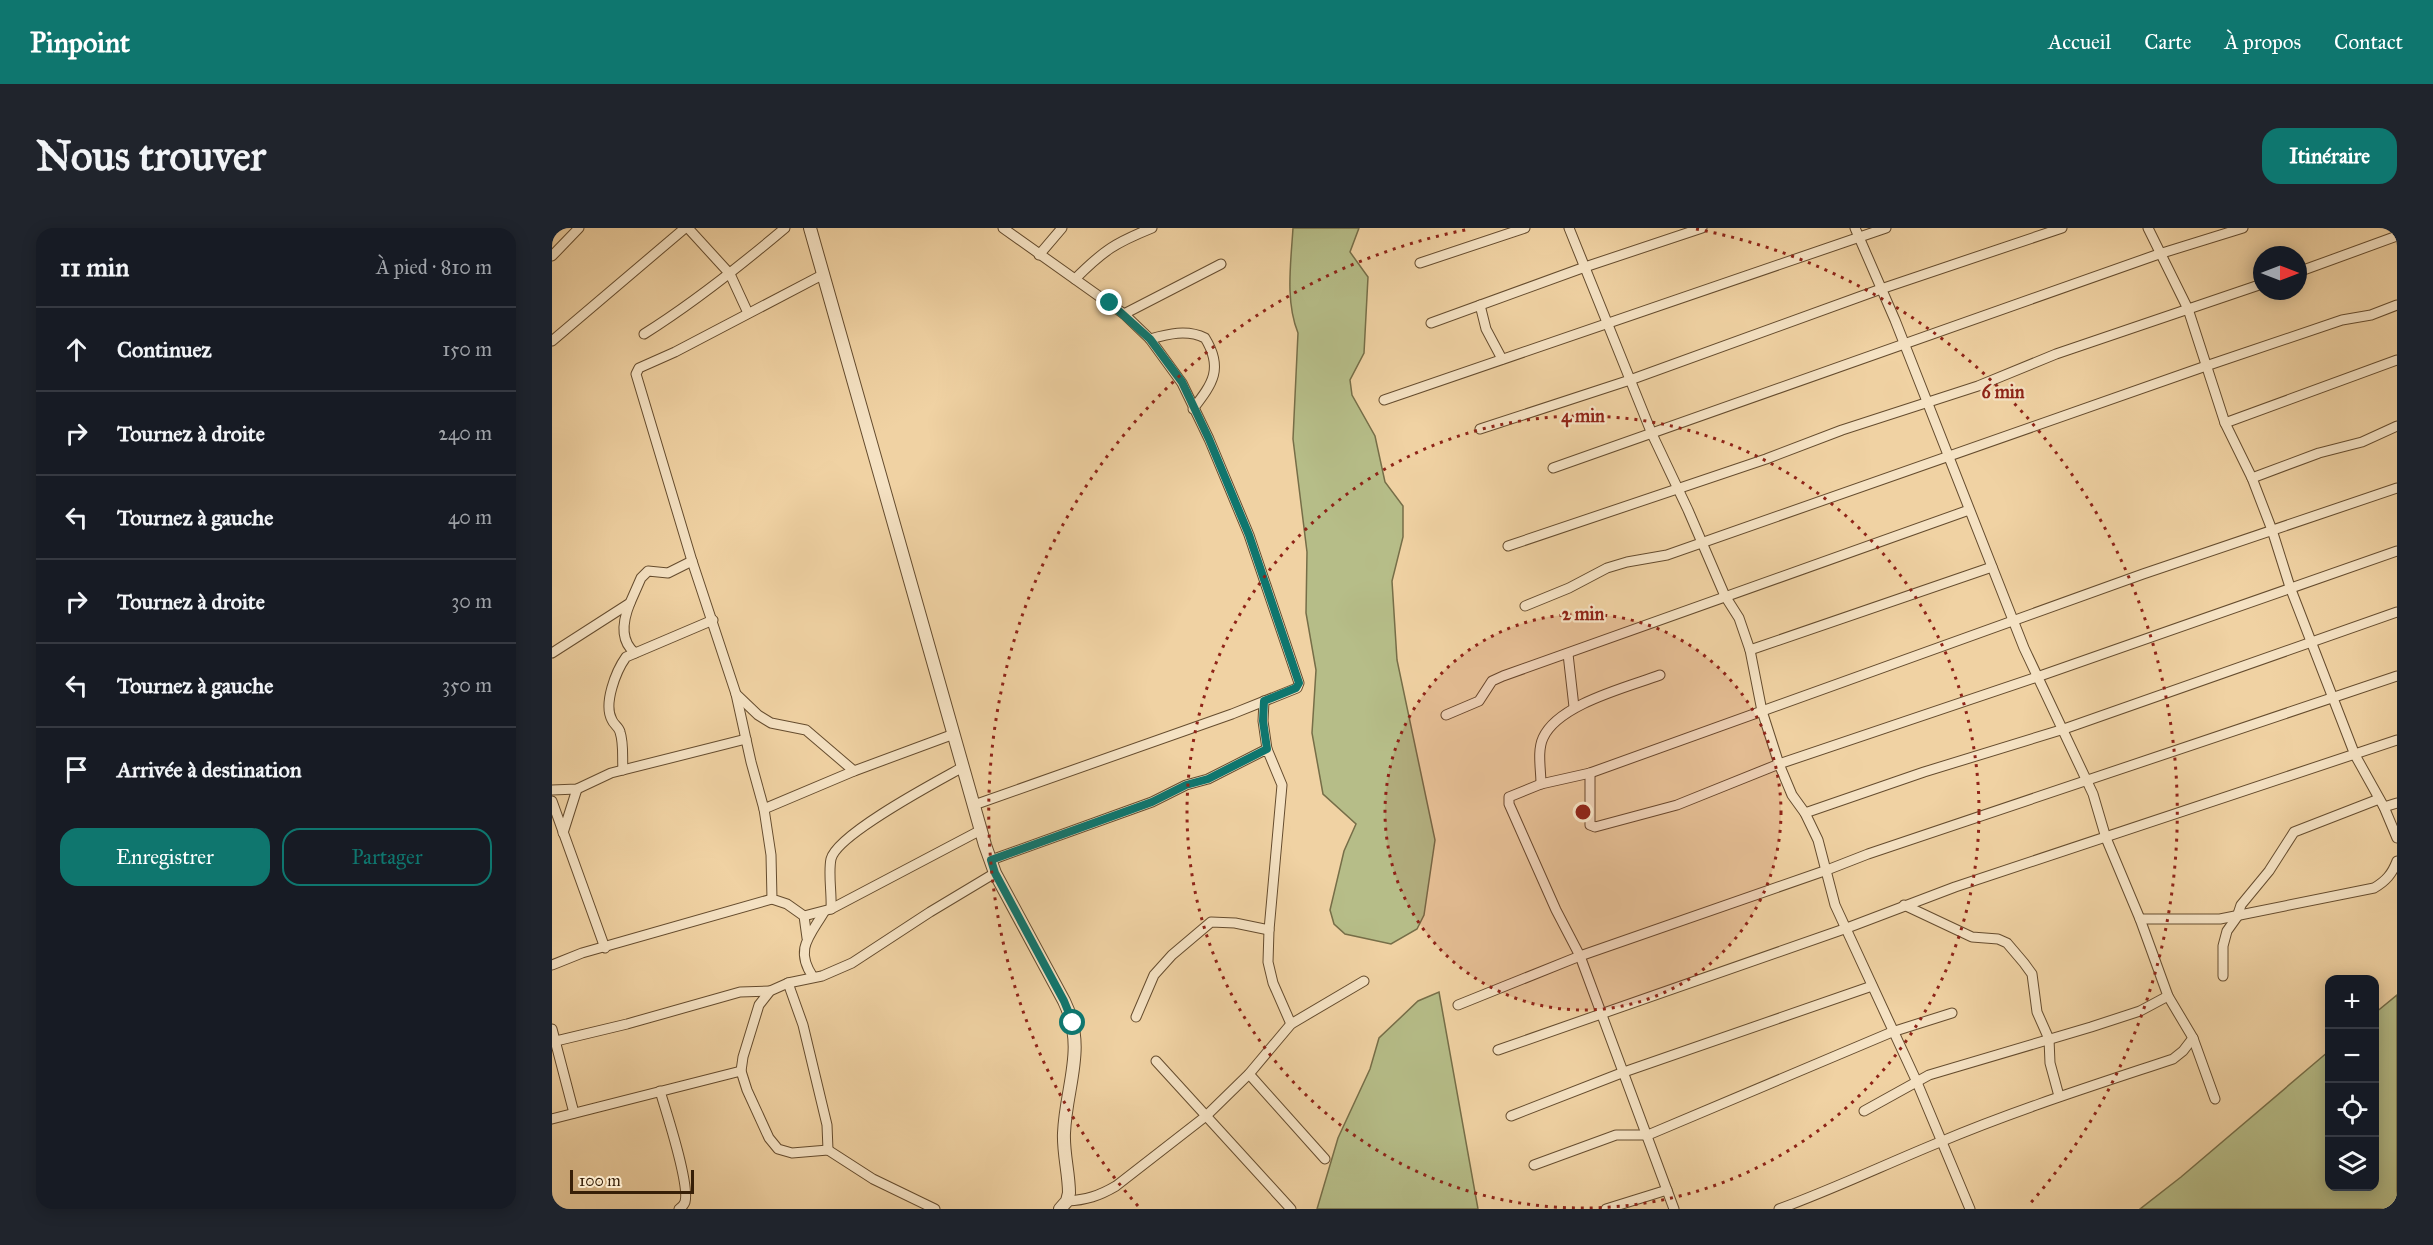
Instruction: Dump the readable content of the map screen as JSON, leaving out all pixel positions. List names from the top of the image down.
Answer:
{
  "scale_bar": "100 m",
  "north": "right",
  "page": {
    "header": "Pinpoint",
    "nav": [
      "Accueil",
      "Carte",
      "À propos",
      "Contact"
    ],
    "buttons": [
      "Itinéraire",
      ["Enregistrer", "Partager"]
    ],
    "title": "Nous trouver",
    "heading": ["11 min", "À pied · 810 m"],
    "list": [
      ["Continuez", "150 m"],
      ["Tournez à droite", "240 m"],
      ["Tournez à gauche", "40 m"],
      ["Tournez à droite", "30 m"],
      ["Tournez à gauche", "350 m"],
      "Arrivée à destination"
    ],
    "map_buttons": ["+", "−"],
    "scale": "100 m"
  },
  "rings": ["6 min", "4 min", "2 min"]
}
